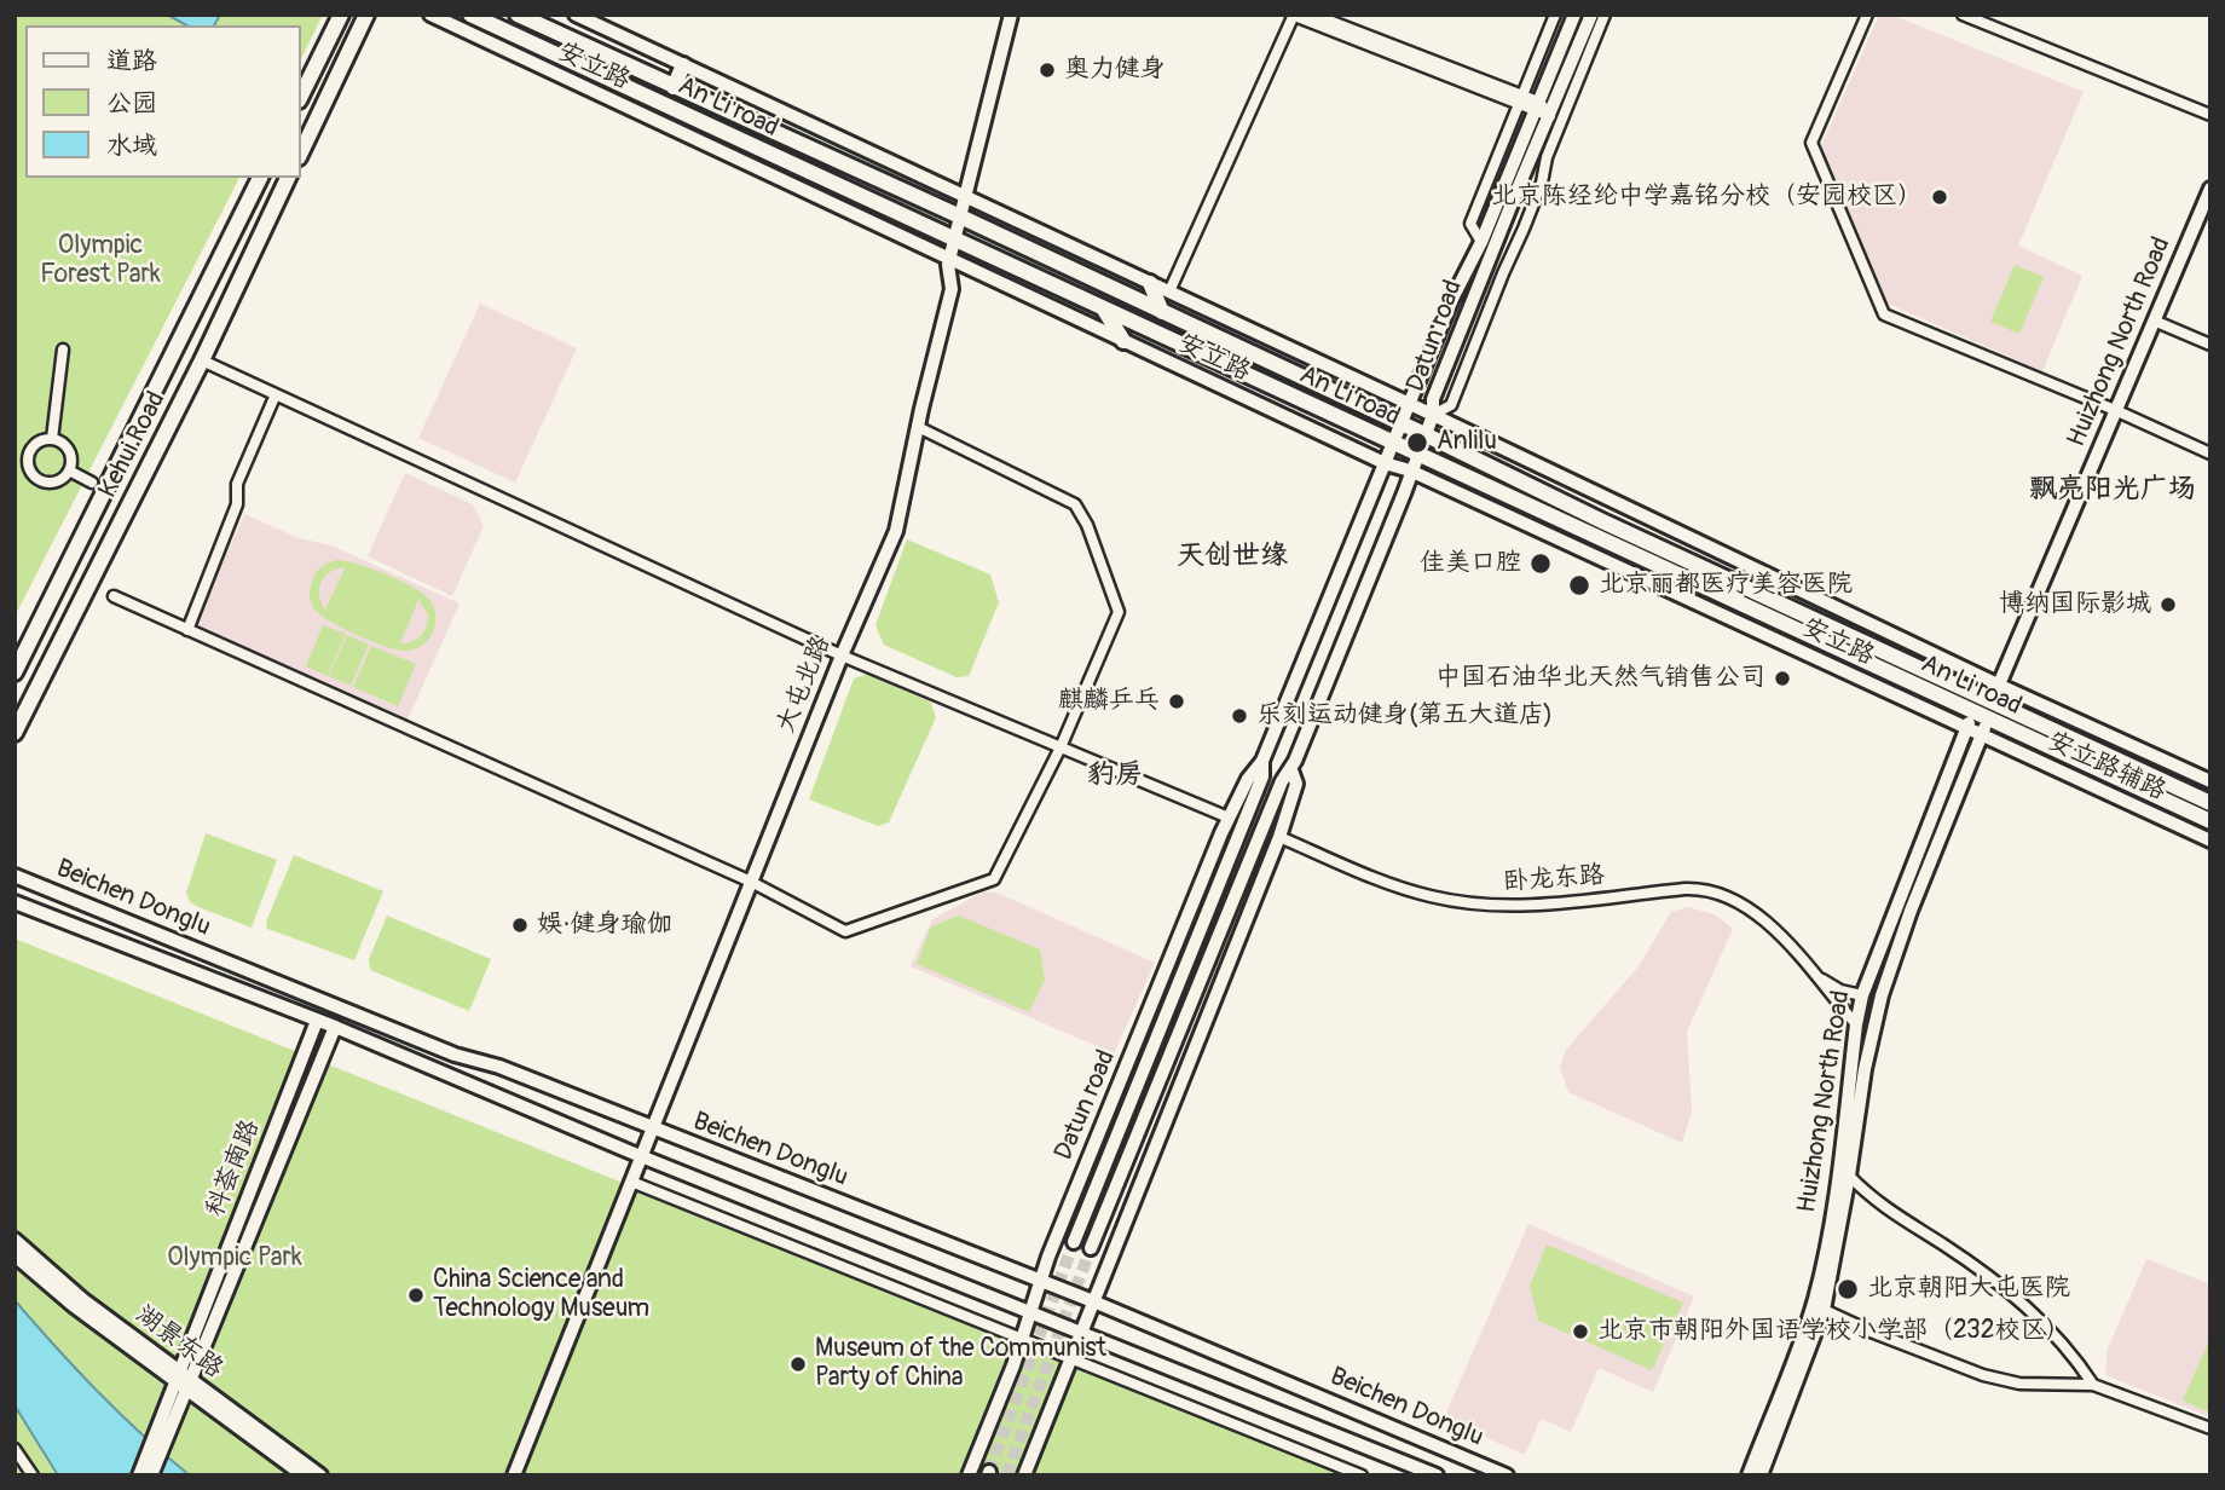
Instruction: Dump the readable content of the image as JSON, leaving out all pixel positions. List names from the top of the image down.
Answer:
{
  "streets": {
    "main road": ["An Li road", "Kehui Road"],
    "street": [
      "安立路",
      "Datun road",
      "Huizhong North Road",
      "大屯北路",
      "安立路辅路",
      "卧龙东路",
      "Beichen Donglu",
      "科荟南路",
      "湖景东路"
    ]
  },
  "crossings": [
    ["安立路", "An Li road"],
    ["安立路", "Datun road"],
    ["安立路", "Huizhong North Road"],
    ["安立路", "大屯北路"],
    ["安立路", "安立路辅路"],
    ["An Li road", "Datun road"],
    ["An Li road", "Huizhong North Road"],
    ["An Li road", "大屯北路"],
    ["An Li road", "安立路辅路"],
    ["Datun road", "卧龙东路"],
    ["Datun road", "Beichen Donglu"],
    ["Huizhong North Road", "安立路辅路"],
    ["Huizhong North Road", "卧龙东路"],
    ["大屯北路", "Beichen Donglu"],
    ["Beichen Donglu", "科荟南路"],
    ["科荟南路", "湖景东路"]
  ],
  "districts": ["飘亮阳光广场", "天创世缘", "豹房"],
  "parks": ["Olympic Forest Park", "Olympic Park"],
  "places": [
    "奥力健身",
    "北京陈经纶中学嘉铭分校（安园校区）",
    "Anlilu",
    "佳美口腔",
    "北京丽都医疗美容医院",
    "博纳国际影城",
    "中国石油华北天然气销售公司",
    "麒麟乒乓",
    "乐刻运动健身(第五大道店)",
    "娱·健身瑜伽",
    "北京朝阳大屯医院",
    "China Science and Technology Museum",
    "北京市朝阳外国语学校小学部（232校区）",
    "Museum of the Communist Party of China"
  ],
  "legend": ["道路", "公园", "水域"]
}
